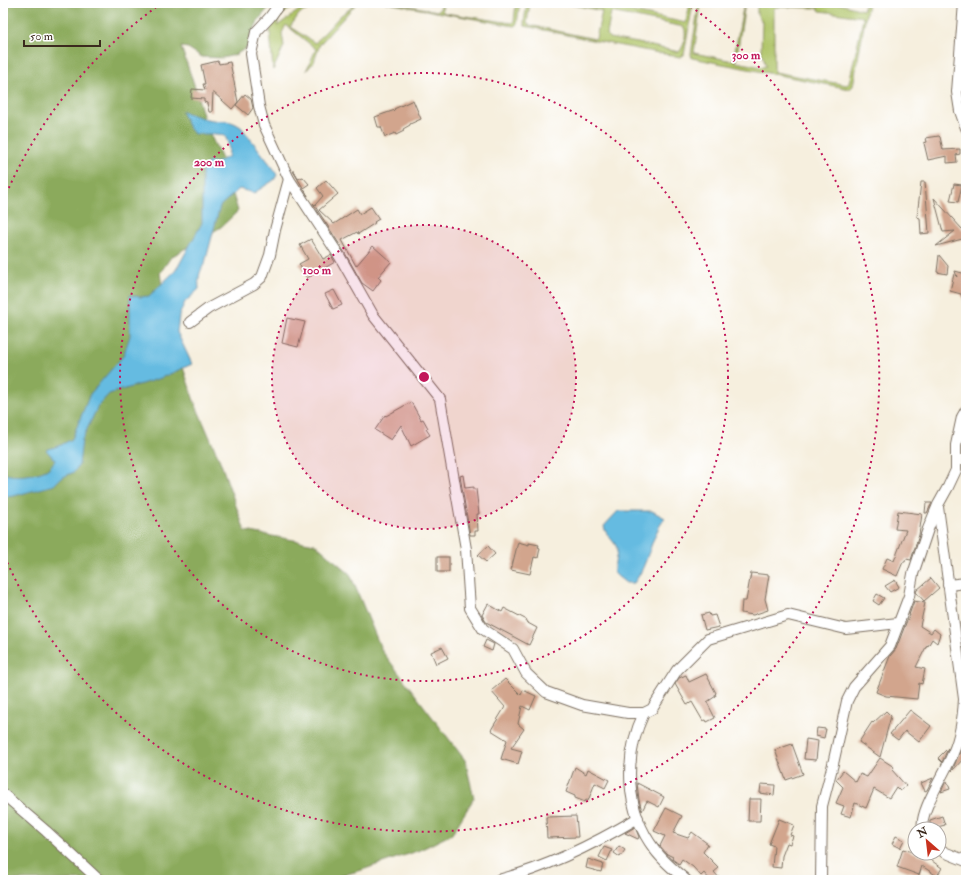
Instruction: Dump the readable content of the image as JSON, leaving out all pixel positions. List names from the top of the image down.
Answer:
{
  "scale_bar": "50 m",
  "north": "top left",
  "rings": ["300 m", "200 m", "100 m"]
}
